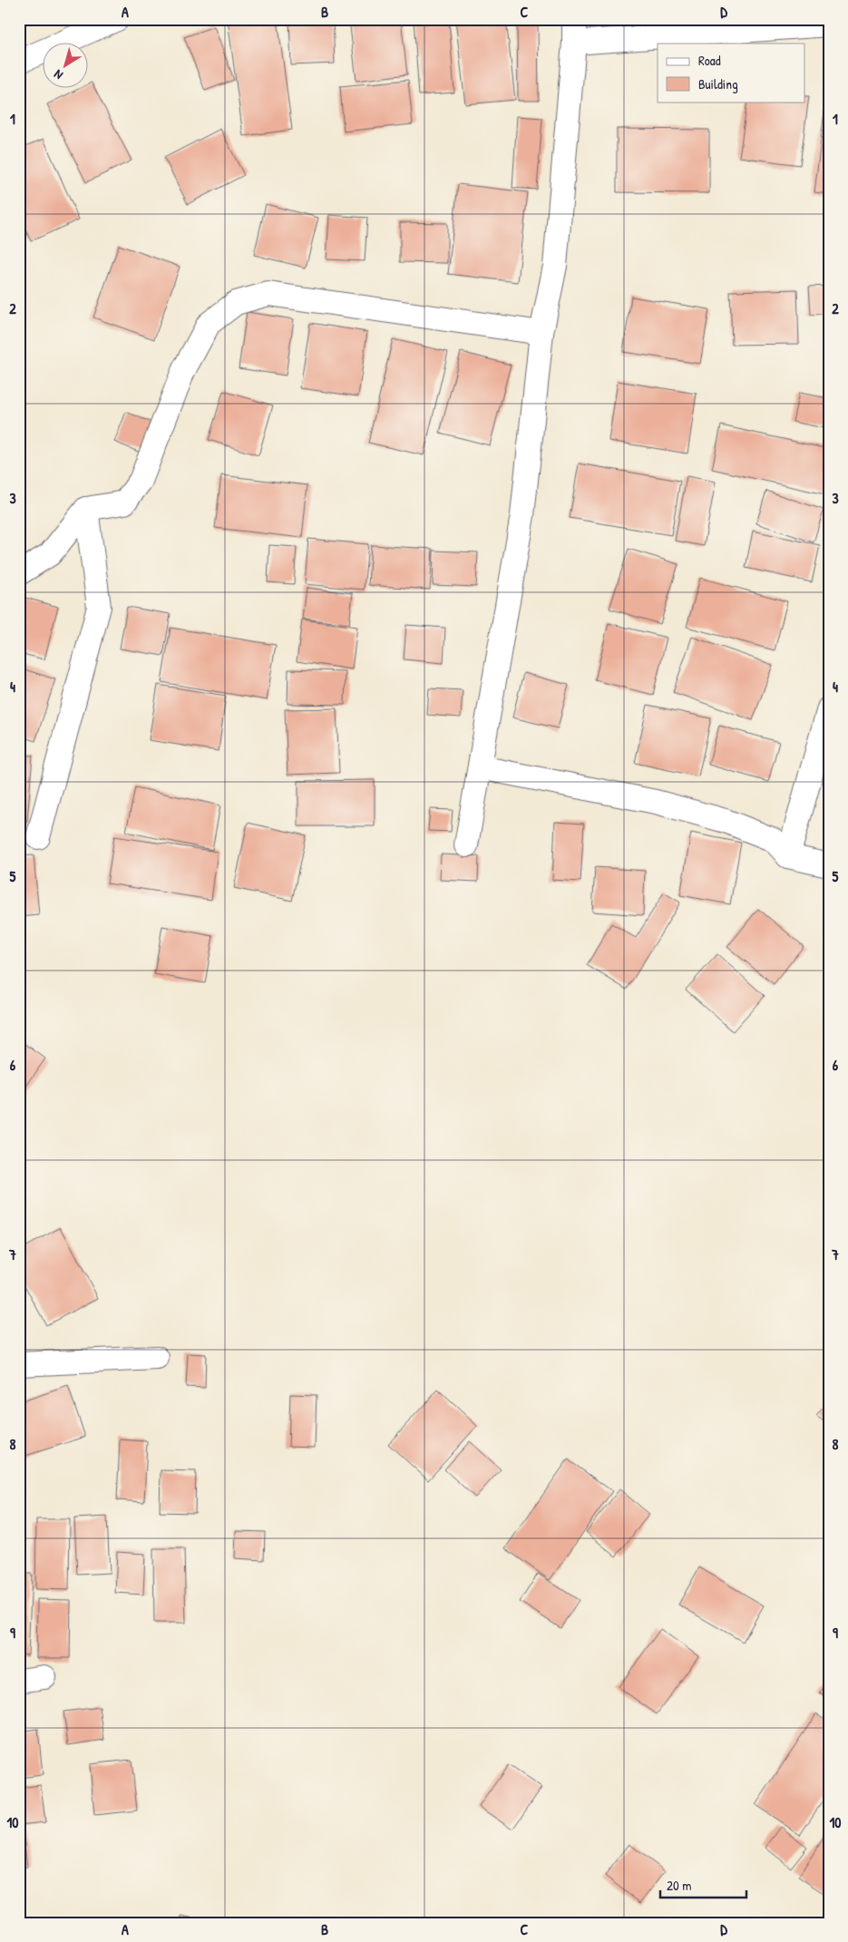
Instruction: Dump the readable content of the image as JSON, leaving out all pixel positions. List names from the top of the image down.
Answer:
{
  "legend": ["Road", "Building"],
  "scale_bar": "20 m",
  "north": "bottom left",
  "grid": {
    "columns": [
      "A",
      "B",
      "C",
      "D"
    ],
    "rows": [
      "1",
      "2",
      "3",
      "4",
      "5",
      "6",
      "7",
      "8",
      "9",
      "10"
    ]
  }
}
